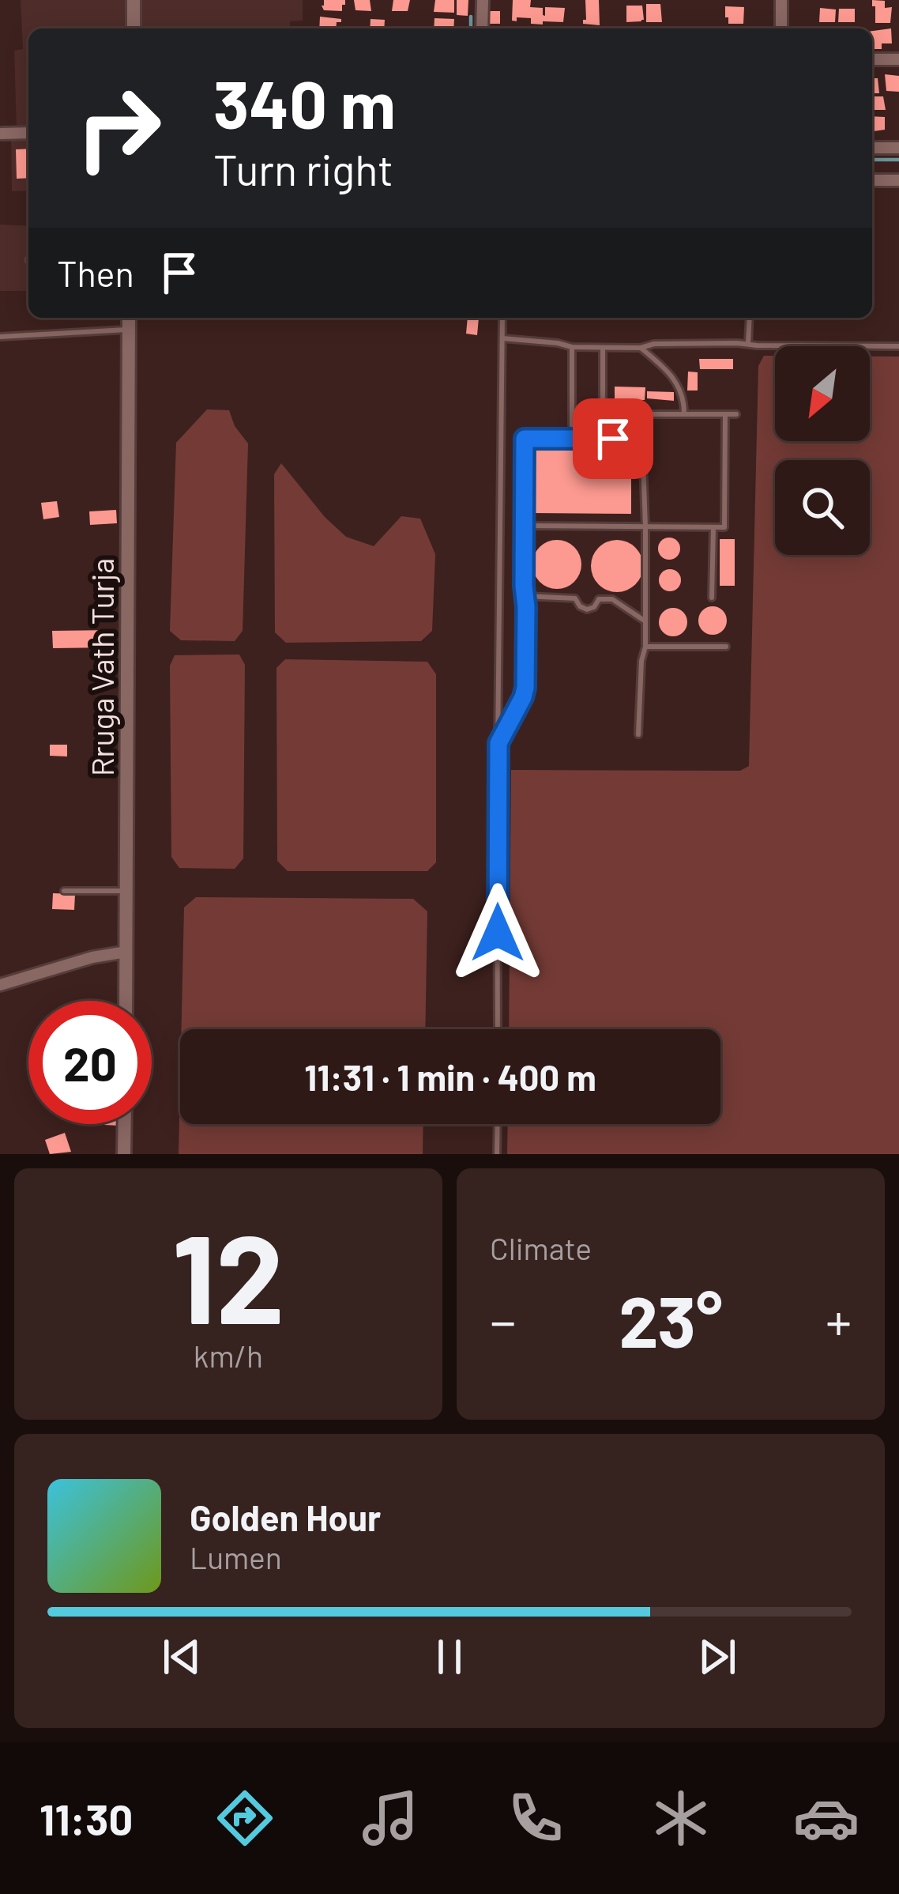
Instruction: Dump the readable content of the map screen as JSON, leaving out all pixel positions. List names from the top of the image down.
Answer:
{
  "streets": {
    "street": ["Rruga Vath Turja"]
  },
  "north": "bottom left",
  "page": {
    "turn": ["340 m", "Turn right"],
    "then": "Then",
    "limit": "20",
    "trip": "11:31 · 1 min · 400 m",
    "tile": [
      ["12", "km/h"],
      "Climate"
    ],
    "heat": ["−", "23°", "+"],
    "song": ["Golden Hour", "Lumen"],
    "tabs": "11:30"
  }
}
